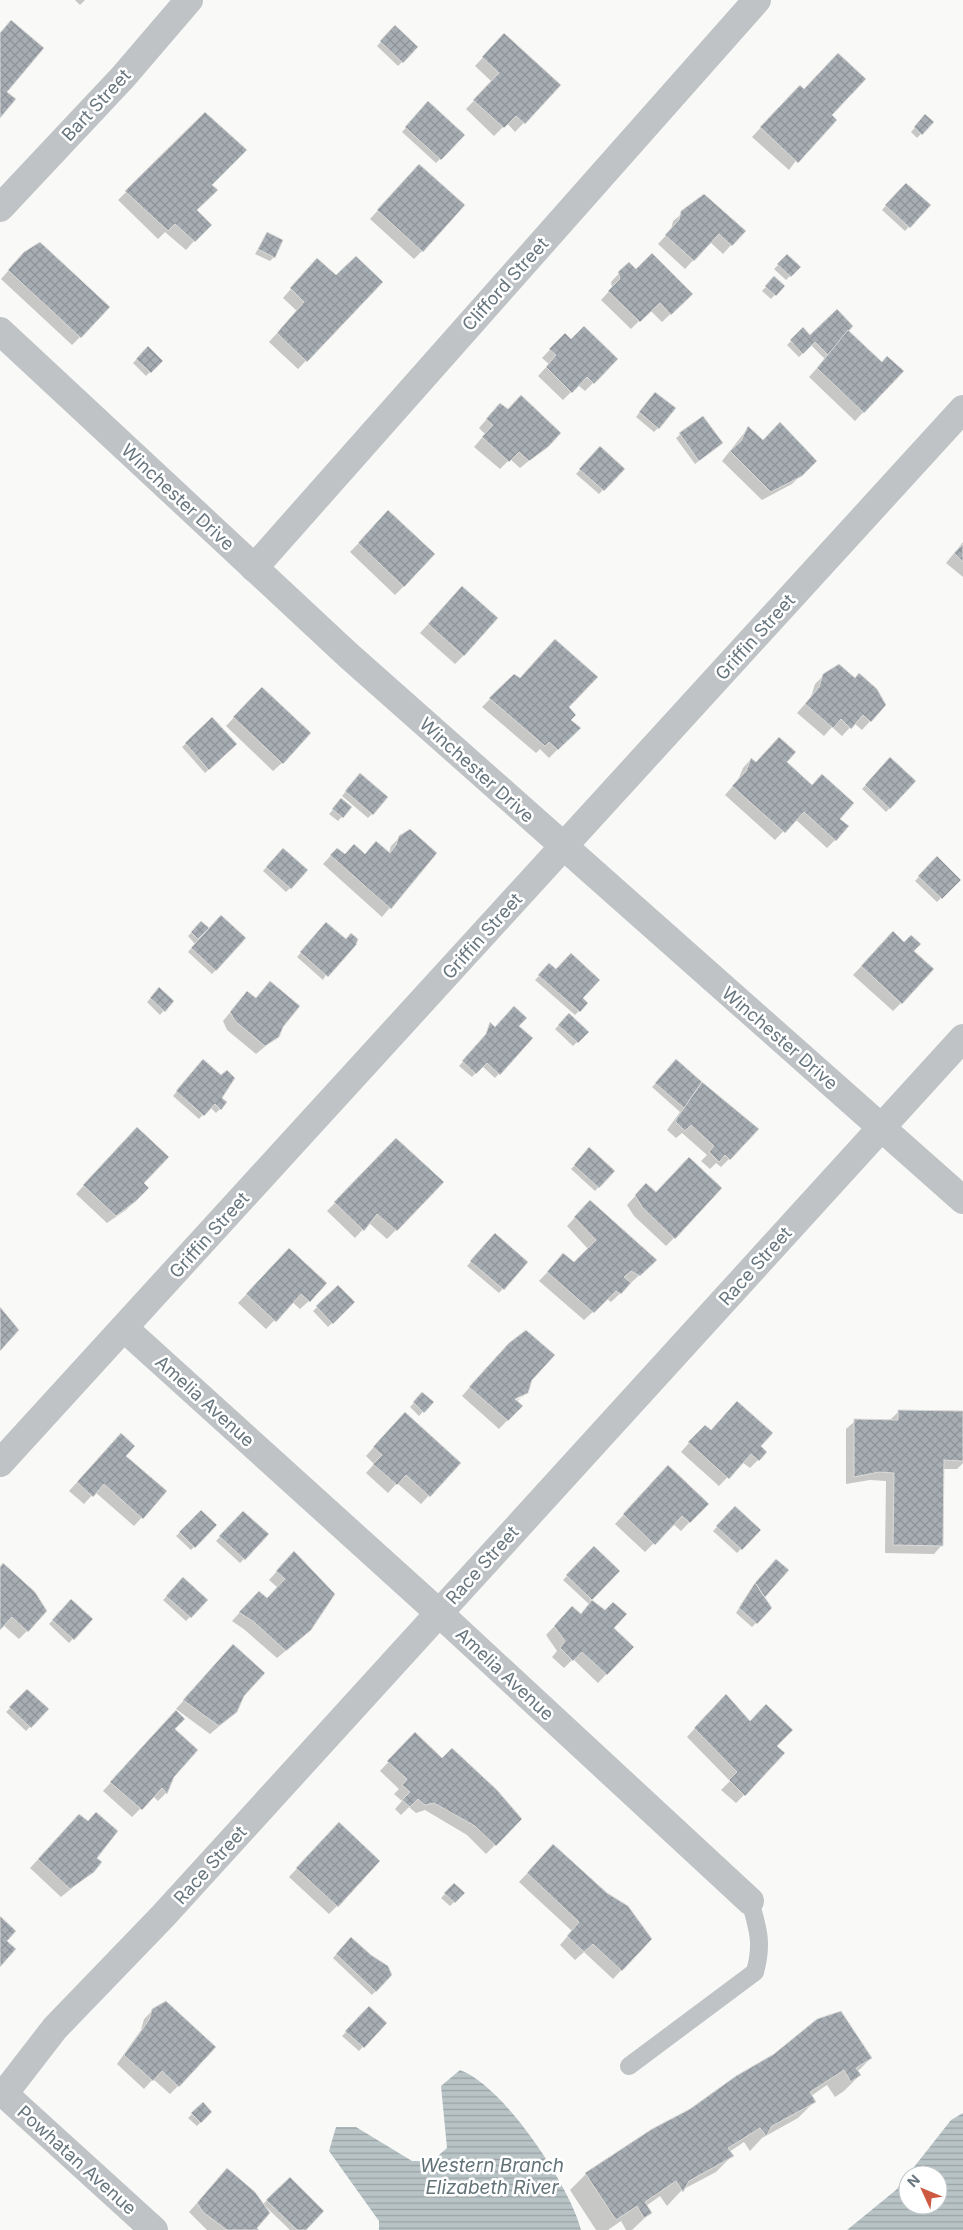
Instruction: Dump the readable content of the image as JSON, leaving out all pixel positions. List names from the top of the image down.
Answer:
{
  "streets": {
    "street": [
      "Bart Street",
      "Clifford Street",
      "Winchester Drive",
      "Griffin Street",
      "Race Street",
      "Amelia Avenue",
      "Powhatan Avenue"
    ]
  },
  "crossings": [
    ["Clifford Street", "Winchester Drive"],
    ["Winchester Drive", "Griffin Street"],
    ["Winchester Drive", "Race Street"],
    ["Griffin Street", "Amelia Avenue"],
    ["Race Street", "Amelia Avenue"],
    ["Race Street", "Powhatan Avenue"]
  ],
  "water": ["Western Branch Elizabeth River"],
  "north": "top left"
}
